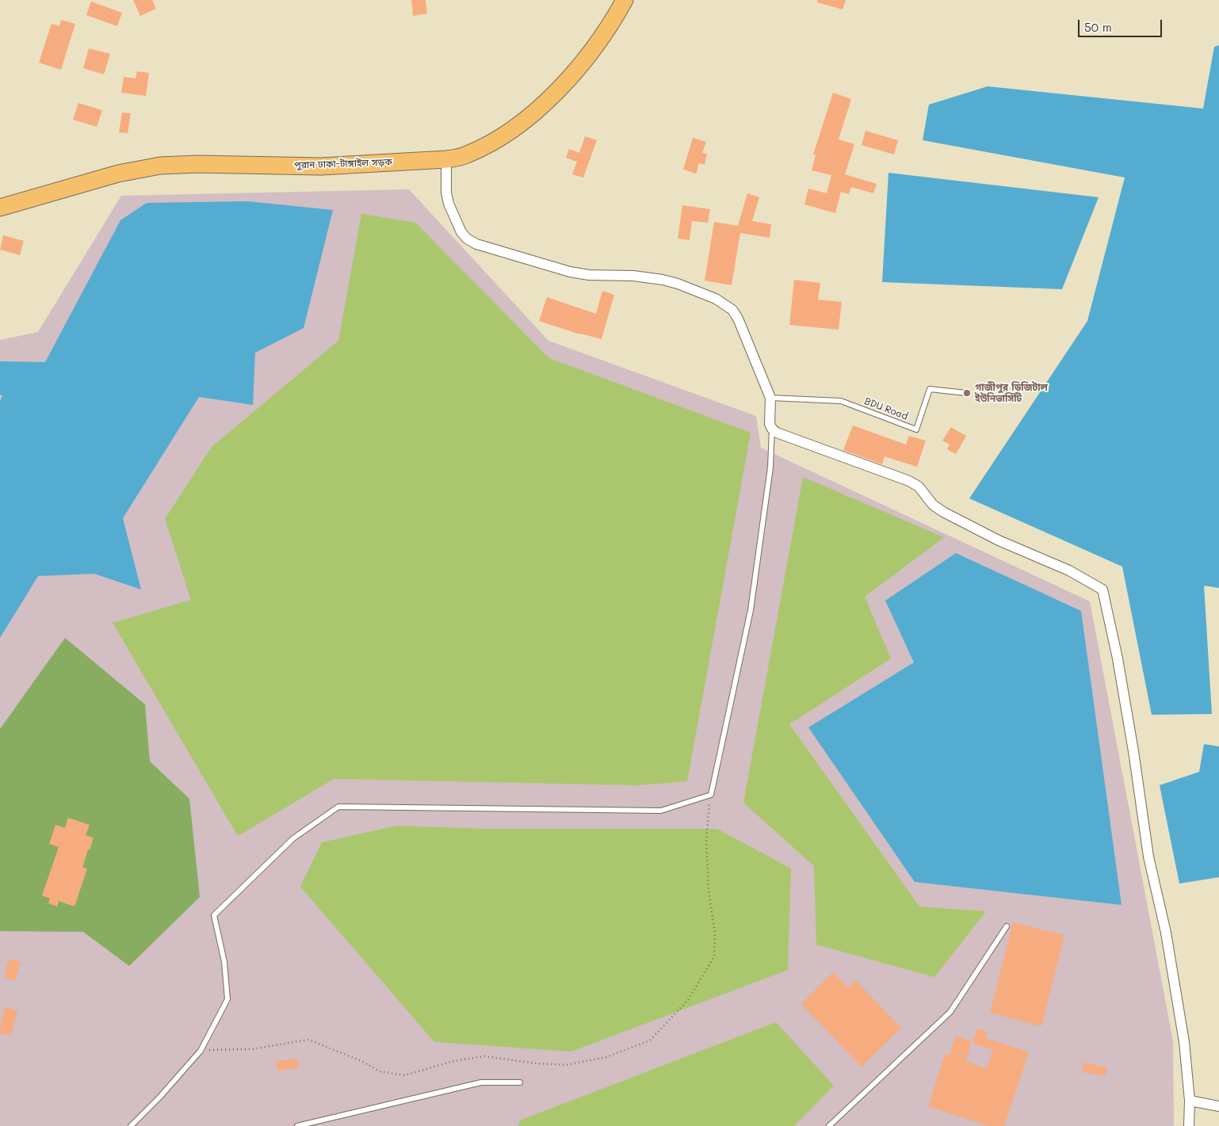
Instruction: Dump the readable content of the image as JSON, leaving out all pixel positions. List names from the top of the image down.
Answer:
{
  "streets": {
    "highway": ["পুরান ঢাকা-টাঙ্গাইল সড়ক"],
    "lane": ["BDU Road"]
  },
  "places": ["গাজীপুর ডিজিটাল ইউনিভার্সিটি"],
  "scale_bar": "50 m"
}
